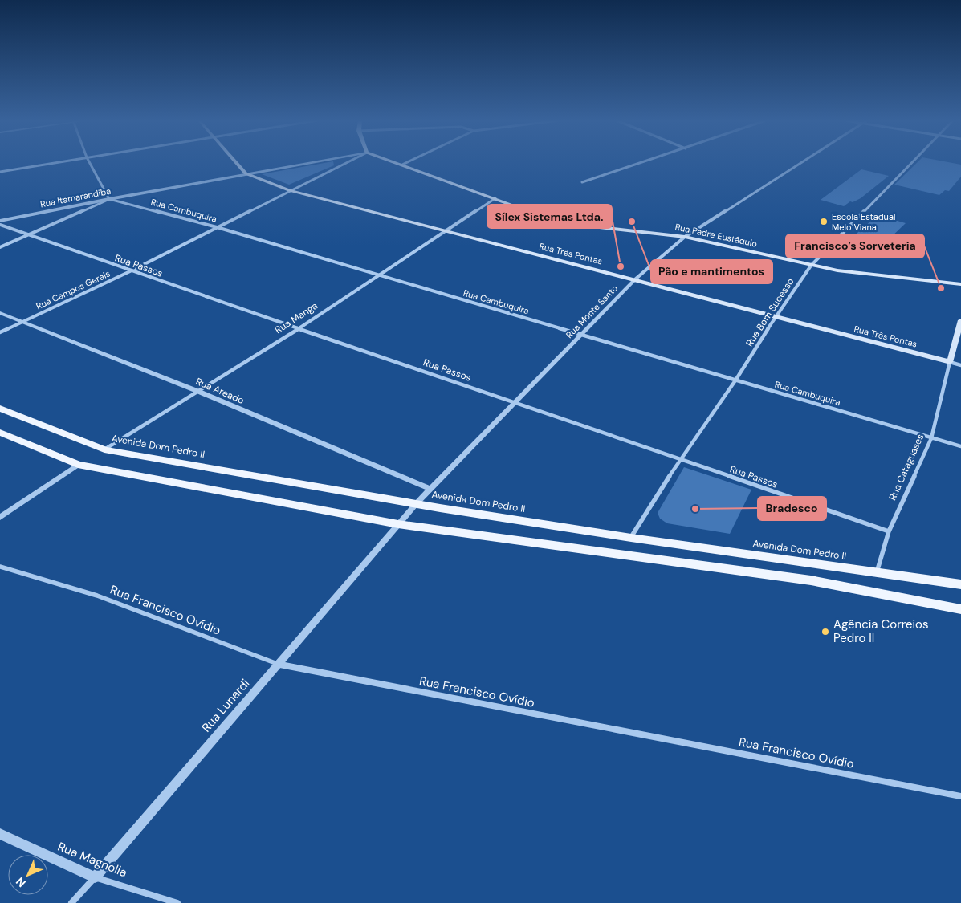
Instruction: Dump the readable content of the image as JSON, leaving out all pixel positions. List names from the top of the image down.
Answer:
{
  "streets": {
    "main road": [
      "Rua Padre Eustáquio",
      "Rua Três Pontas",
      "Avenida Dom Pedro II",
      "Rua Cataguases"
    ],
    "street": [
      "Rua Itamarandiba",
      "Rua Cambuquira",
      "Rua Passos",
      "Rua Campos Gerais",
      "Rua Monte Santo",
      "Rua Bom Sucesso",
      "Rua Manga",
      "Rua Areado",
      "Rua Francisco Ovídio",
      "Rua Lunardi",
      "Rua Magnólia"
    ]
  },
  "crossings": [
    ["Rua Itamarandiba", "Rua Cambuquira"],
    ["Rua Itamarandiba", "Rua Três Pontas"],
    ["Rua Cambuquira", "Rua Campos Gerais"],
    ["Rua Cambuquira", "Rua Monte Santo"],
    ["Rua Cambuquira", "Rua Bom Sucesso"],
    ["Rua Cambuquira", "Rua Manga"],
    ["Rua Cambuquira", "Rua Cataguases"],
    ["Rua Padre Eustáquio", "Rua Monte Santo"],
    ["Rua Padre Eustáquio", "Rua Bom Sucesso"],
    ["Rua Padre Eustáquio", "Rua Manga"],
    ["Rua Três Pontas", "Rua Campos Gerais"],
    ["Rua Três Pontas", "Rua Monte Santo"],
    ["Rua Três Pontas", "Rua Bom Sucesso"],
    ["Rua Três Pontas", "Rua Manga"],
    ["Rua Três Pontas", "Rua Cataguases"],
    ["Rua Passos", "Rua Campos Gerais"],
    ["Rua Passos", "Rua Monte Santo"],
    ["Rua Passos", "Rua Bom Sucesso"],
    ["Rua Passos", "Rua Manga"],
    ["Rua Passos", "Rua Cataguases"],
    ["Rua Campos Gerais", "Rua Areado"],
    ["Rua Monte Santo", "Rua Areado"],
    ["Rua Monte Santo", "Avenida Dom Pedro II"],
    ["Rua Monte Santo", "Rua Lunardi"],
    ["Rua Bom Sucesso", "Avenida Dom Pedro II"],
    ["Rua Manga", "Rua Areado"],
    ["Rua Manga", "Avenida Dom Pedro II"],
    ["Avenida Dom Pedro II", "Rua Cataguases"],
    ["Rua Francisco Ovídio", "Rua Lunardi"],
    ["Rua Lunardi", "Rua Magnólia"]
  ],
  "places": [
    "Pão e mantimentos",
    "Escola Estadual Melo Viana",
    "Sílex Sistemas Ltda.",
    "Francisco’s Sorveteria",
    "Bradesco",
    "Agência Correios Pedro II"
  ],
  "north": "bottom left"
}
